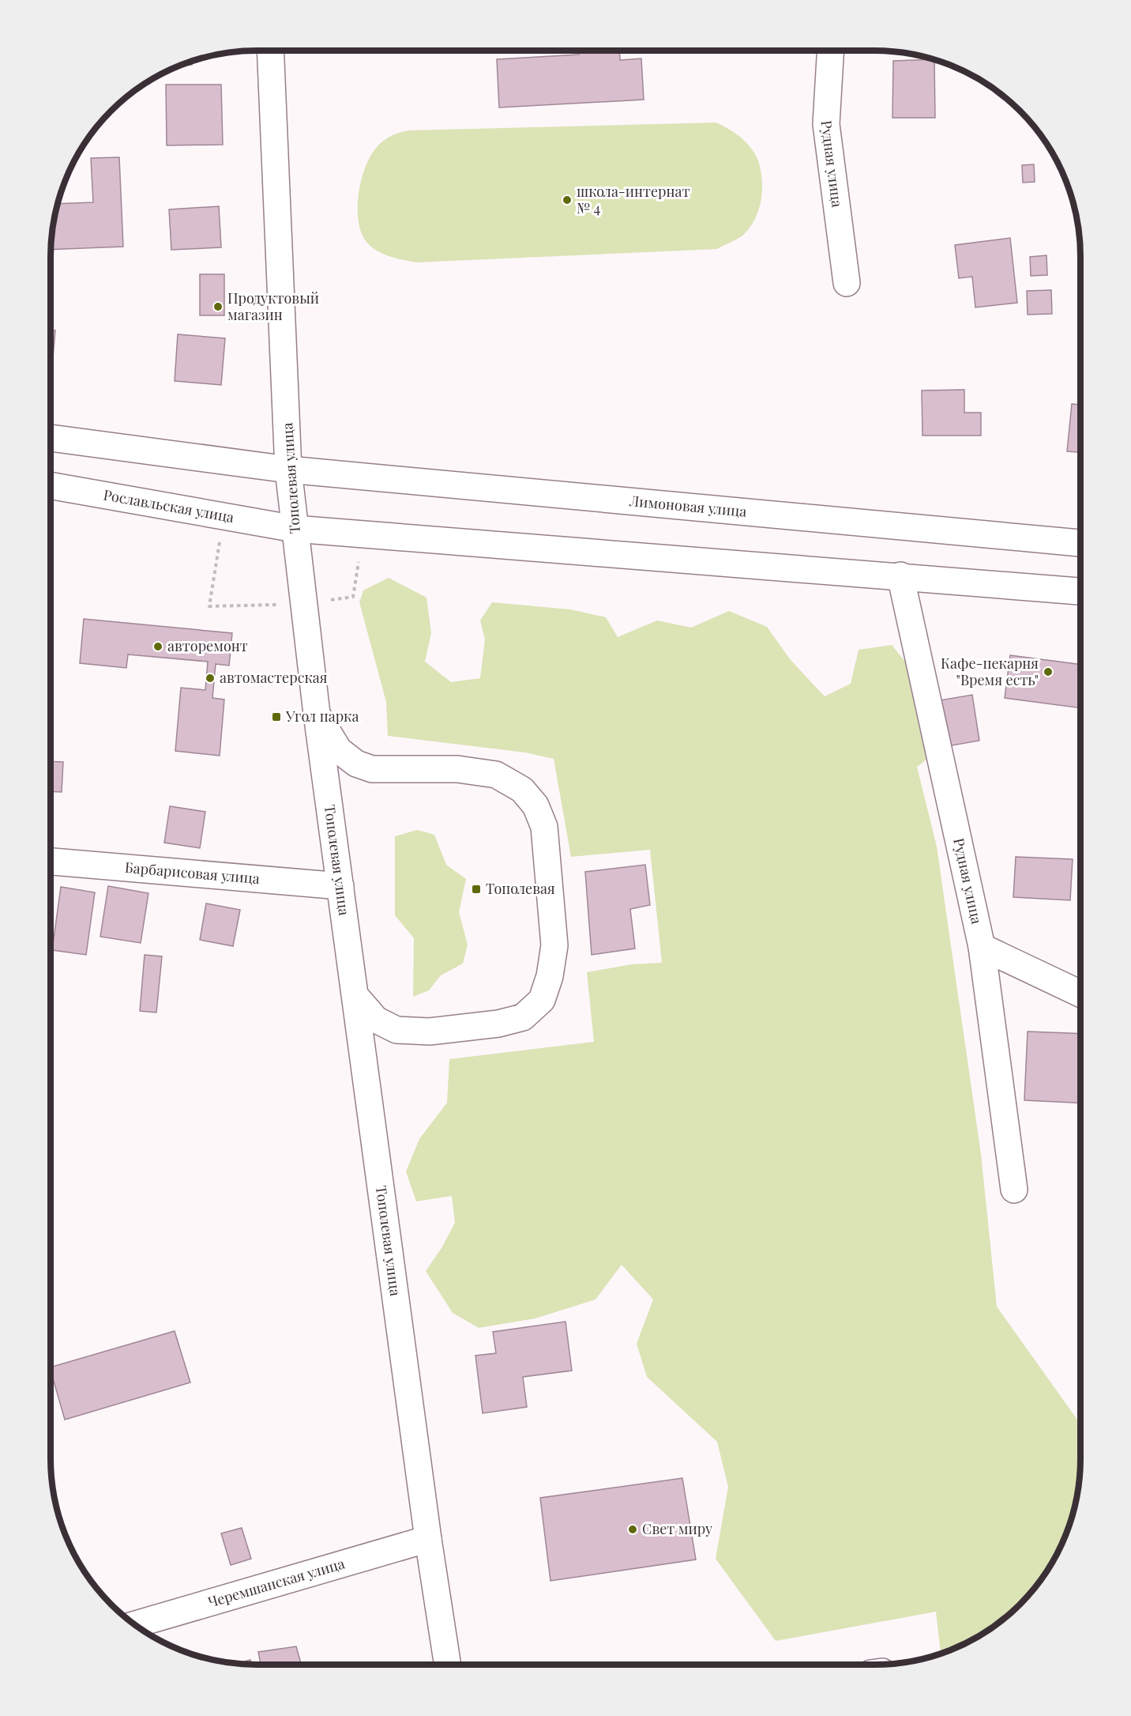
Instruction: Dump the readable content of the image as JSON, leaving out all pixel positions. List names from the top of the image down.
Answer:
{
  "streets": {
    "main road": [
      "Рудная улица",
      "Тополевая улица",
      "Рославльская улица",
      "Лимоновая улица",
      "Барбарисовая улица",
      "Черемшанская улица"
    ]
  },
  "crossings": [
    ["Тополевая улица", "Рославльская улица"],
    ["Тополевая улица", "Лимоновая улица"],
    ["Тополевая улица", "Барбарисовая улица"],
    ["Тополевая улица", "Черемшанская улица"]
  ],
  "places": {
    "other": [
      "школа-интернат № 4",
      "Продуктовый магазин",
      "авторемонт",
      "Кафе-пекарня \"Время есть\"",
      "автомастерская",
      "Свет миру"
    ],
    "transit": ["Угол парка", "Тополевая"]
  }
}
